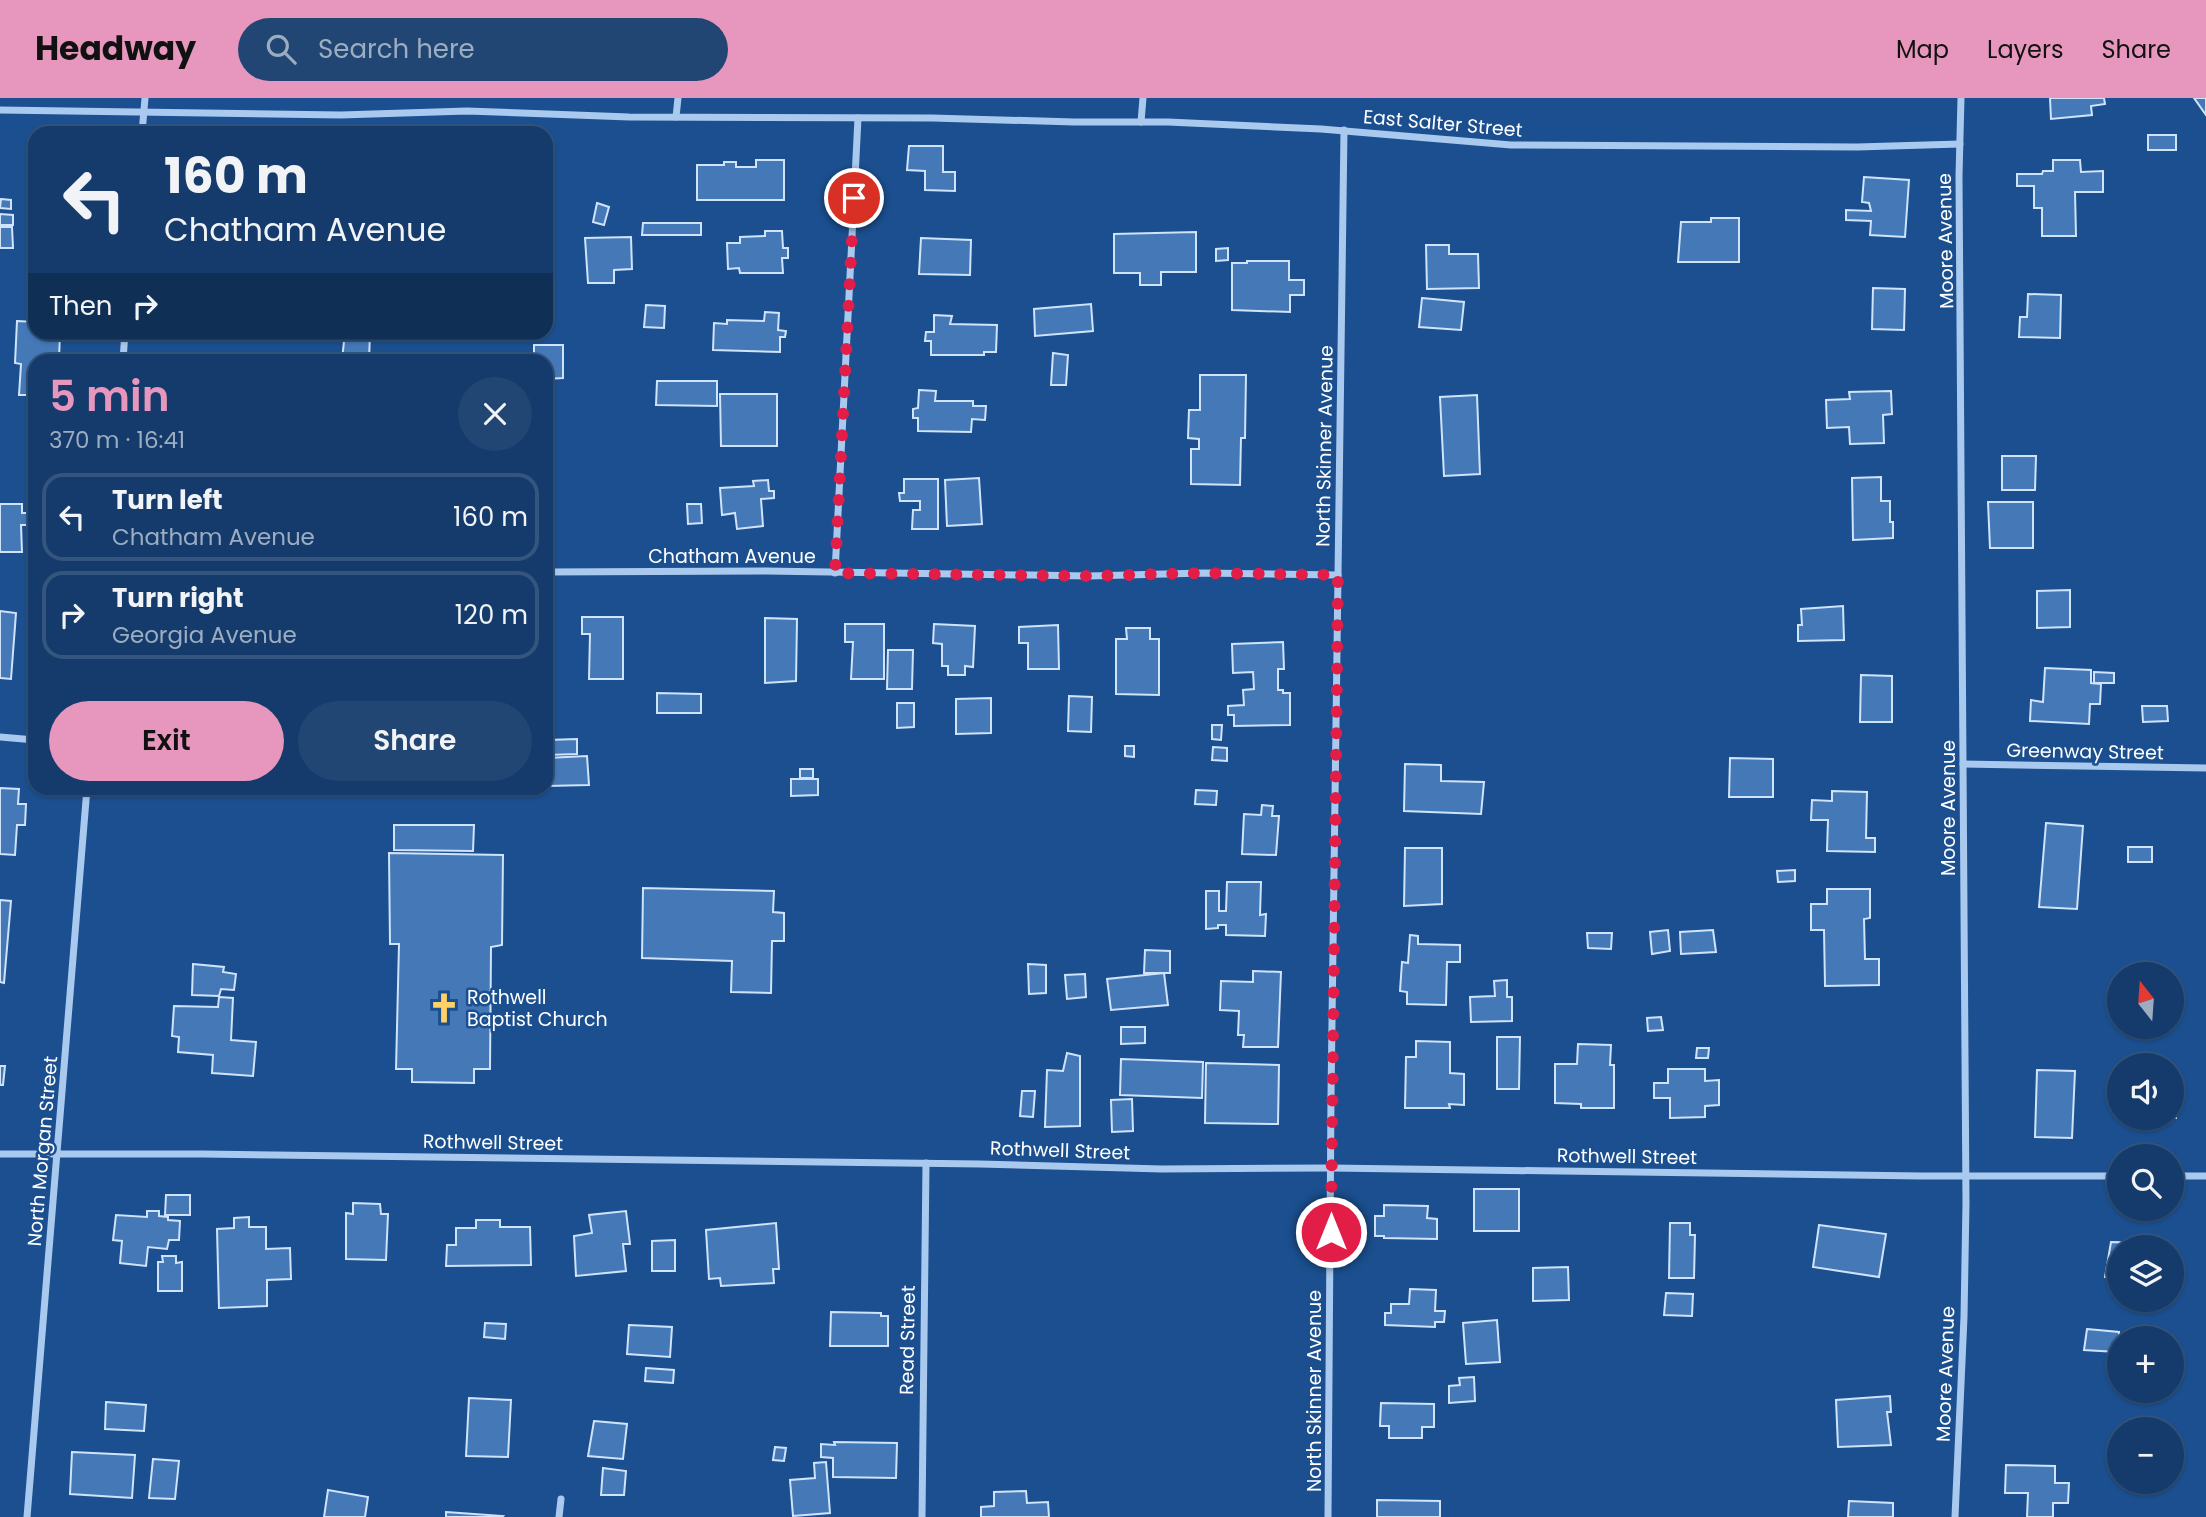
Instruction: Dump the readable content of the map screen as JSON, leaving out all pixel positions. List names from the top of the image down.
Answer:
{
  "streets": {
    "street": [
      "East Salter Street",
      "Moore Avenue",
      "North Skinner Avenue",
      "Chatham Avenue",
      "Greenway Street",
      "Rothwell Street",
      "North Morgan Street",
      "Read Street"
    ]
  },
  "crossings": [
    ["East Salter Street", "Moore Avenue"],
    ["East Salter Street", "North Skinner Avenue"],
    ["Moore Avenue", "Greenway Street"],
    ["Moore Avenue", "Rothwell Street"],
    ["North Skinner Avenue", "Chatham Avenue"],
    ["North Skinner Avenue", "Rothwell Street"],
    ["Rothwell Street", "North Morgan Street"],
    ["Rothwell Street", "Read Street"]
  ],
  "places": {
    "church": ["Rothwell Baptist Church"]
  },
  "north": "top",
  "page": {
    "header": "Headway",
    "search": "Search here",
    "nav": ["Map", "Layers", "Share"],
    "turn": ["160 m", "Chatham Avenue"],
    "then": "Then",
    "heading": ["5 min", "370 m · 16:41"],
    "list": [
      {
        "name": "Turn left",
        "note": "Chatham Avenue",
        "value": "160 m"
      },
      {
        "name": "Turn right",
        "note": "Georgia Avenue",
        "value": "120 m"
      }
    ],
    "buttons": ["Exit", "Share"],
    "map_buttons": ["+", "−"]
  }
}
